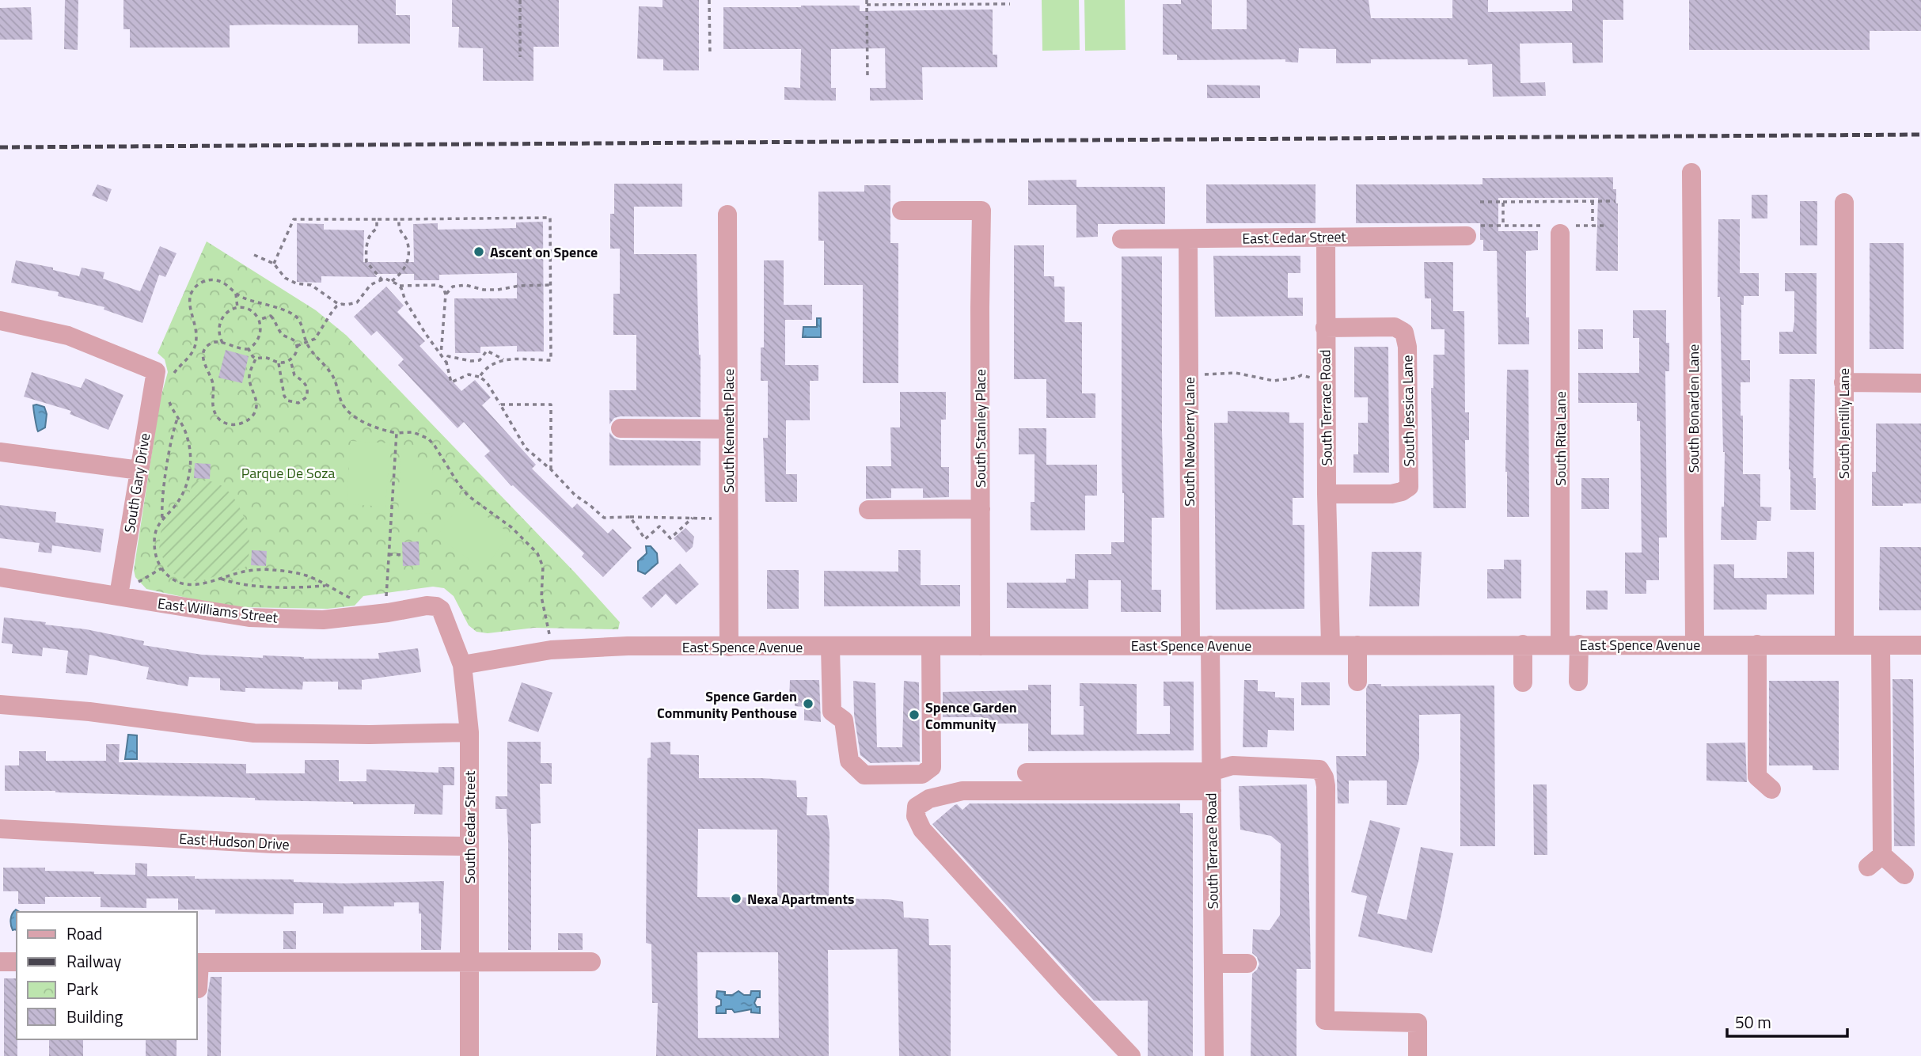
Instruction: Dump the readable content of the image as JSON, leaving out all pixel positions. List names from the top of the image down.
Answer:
{
  "streets": {
    "street": [
      "East Cedar Street",
      "South Terrace Road",
      "South Bonarden Lane",
      "South Jessica Lane",
      "South Jentilly Lane",
      "South Stanley Place",
      "South Kenneth Place",
      "South Rita Lane",
      "South Newberry Lane",
      "South Gary Drive",
      "East Williams Street",
      "East Spence Avenue",
      "South Cedar Street",
      "East Hudson Drive"
    ]
  },
  "crossings": [
    ["East Cedar Street", "South Terrace Road"],
    ["East Cedar Street", "South Newberry Lane"],
    ["South Terrace Road", "South Jessica Lane"],
    ["South Terrace Road", "East Spence Avenue"],
    ["South Bonarden Lane", "East Spence Avenue"],
    ["South Jentilly Lane", "East Spence Avenue"],
    ["South Stanley Place", "East Spence Avenue"],
    ["South Kenneth Place", "East Spence Avenue"],
    ["South Rita Lane", "East Spence Avenue"],
    ["South Newberry Lane", "East Spence Avenue"],
    ["South Gary Drive", "East Williams Street"],
    ["East Williams Street", "South Cedar Street"],
    ["East Spence Avenue", "South Cedar Street"],
    ["South Cedar Street", "East Hudson Drive"]
  ],
  "parks": ["Parque De Soza"],
  "places": [
    "Ascent on Spence",
    "Spence Garden Community Penthouse",
    "Spence Garden Community",
    "Nexa Apartments"
  ],
  "legend": [
    "Road",
    "Railway",
    "Park",
    "Building"
  ],
  "scale_bar": "50 m"
}
